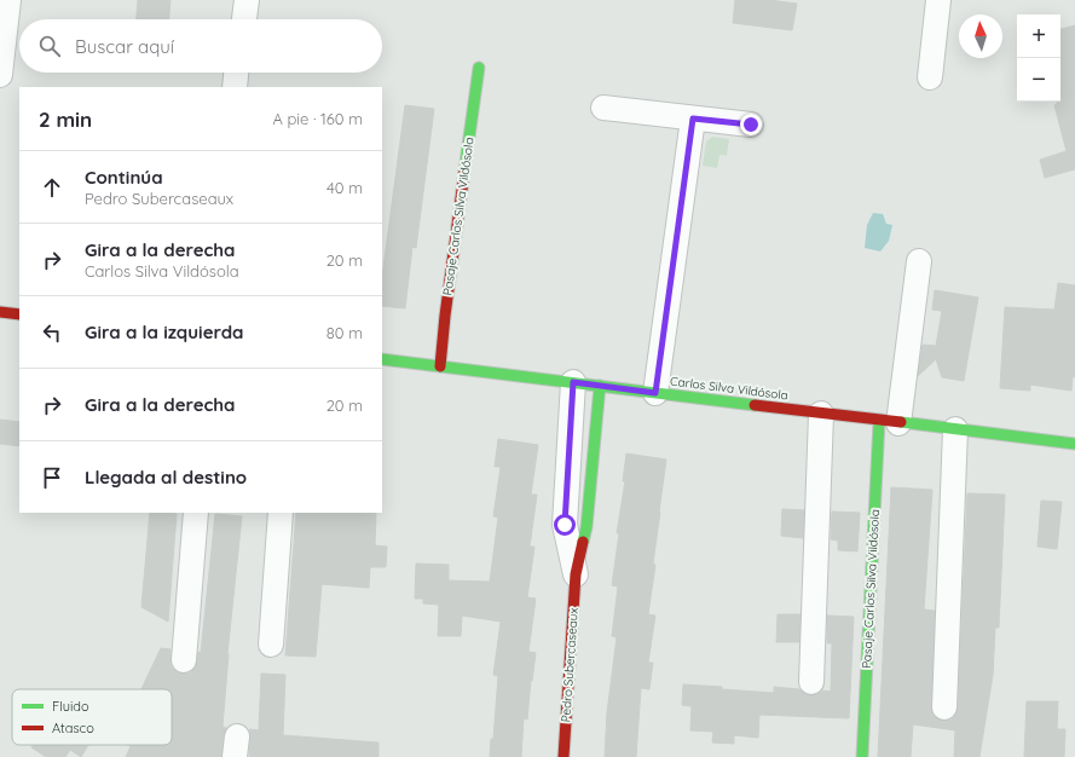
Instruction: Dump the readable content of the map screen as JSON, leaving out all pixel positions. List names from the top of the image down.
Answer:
{
  "streets": {
    "street": ["Pasaje Carlos Silva Vildósola", "Carlos Silva Vildósola", "Pedro Subercaseaux"]
  },
  "crossings": [
    ["Pasaje Carlos Silva Vildósola", "Carlos Silva Vildósola"],
    ["Carlos Silva Vildósola", "Pedro Subercaseaux"]
  ],
  "legend": ["Fluido", "Atasco"],
  "north": "top",
  "page": {
    "map_buttons": ["+", "−"],
    "search": "Buscar aquí",
    "heading": ["2 min", "A pie · 160 m"],
    "list": [
      ["Continúa", "Pedro Subercaseaux", "40 m"],
      ["Gira a la derecha", "Carlos Silva Vildósola", "20 m"],
      ["Gira a la izquierda", "80 m"],
      ["Gira a la derecha", "20 m"],
      "Llegada al destino"
    ]
  }
}
